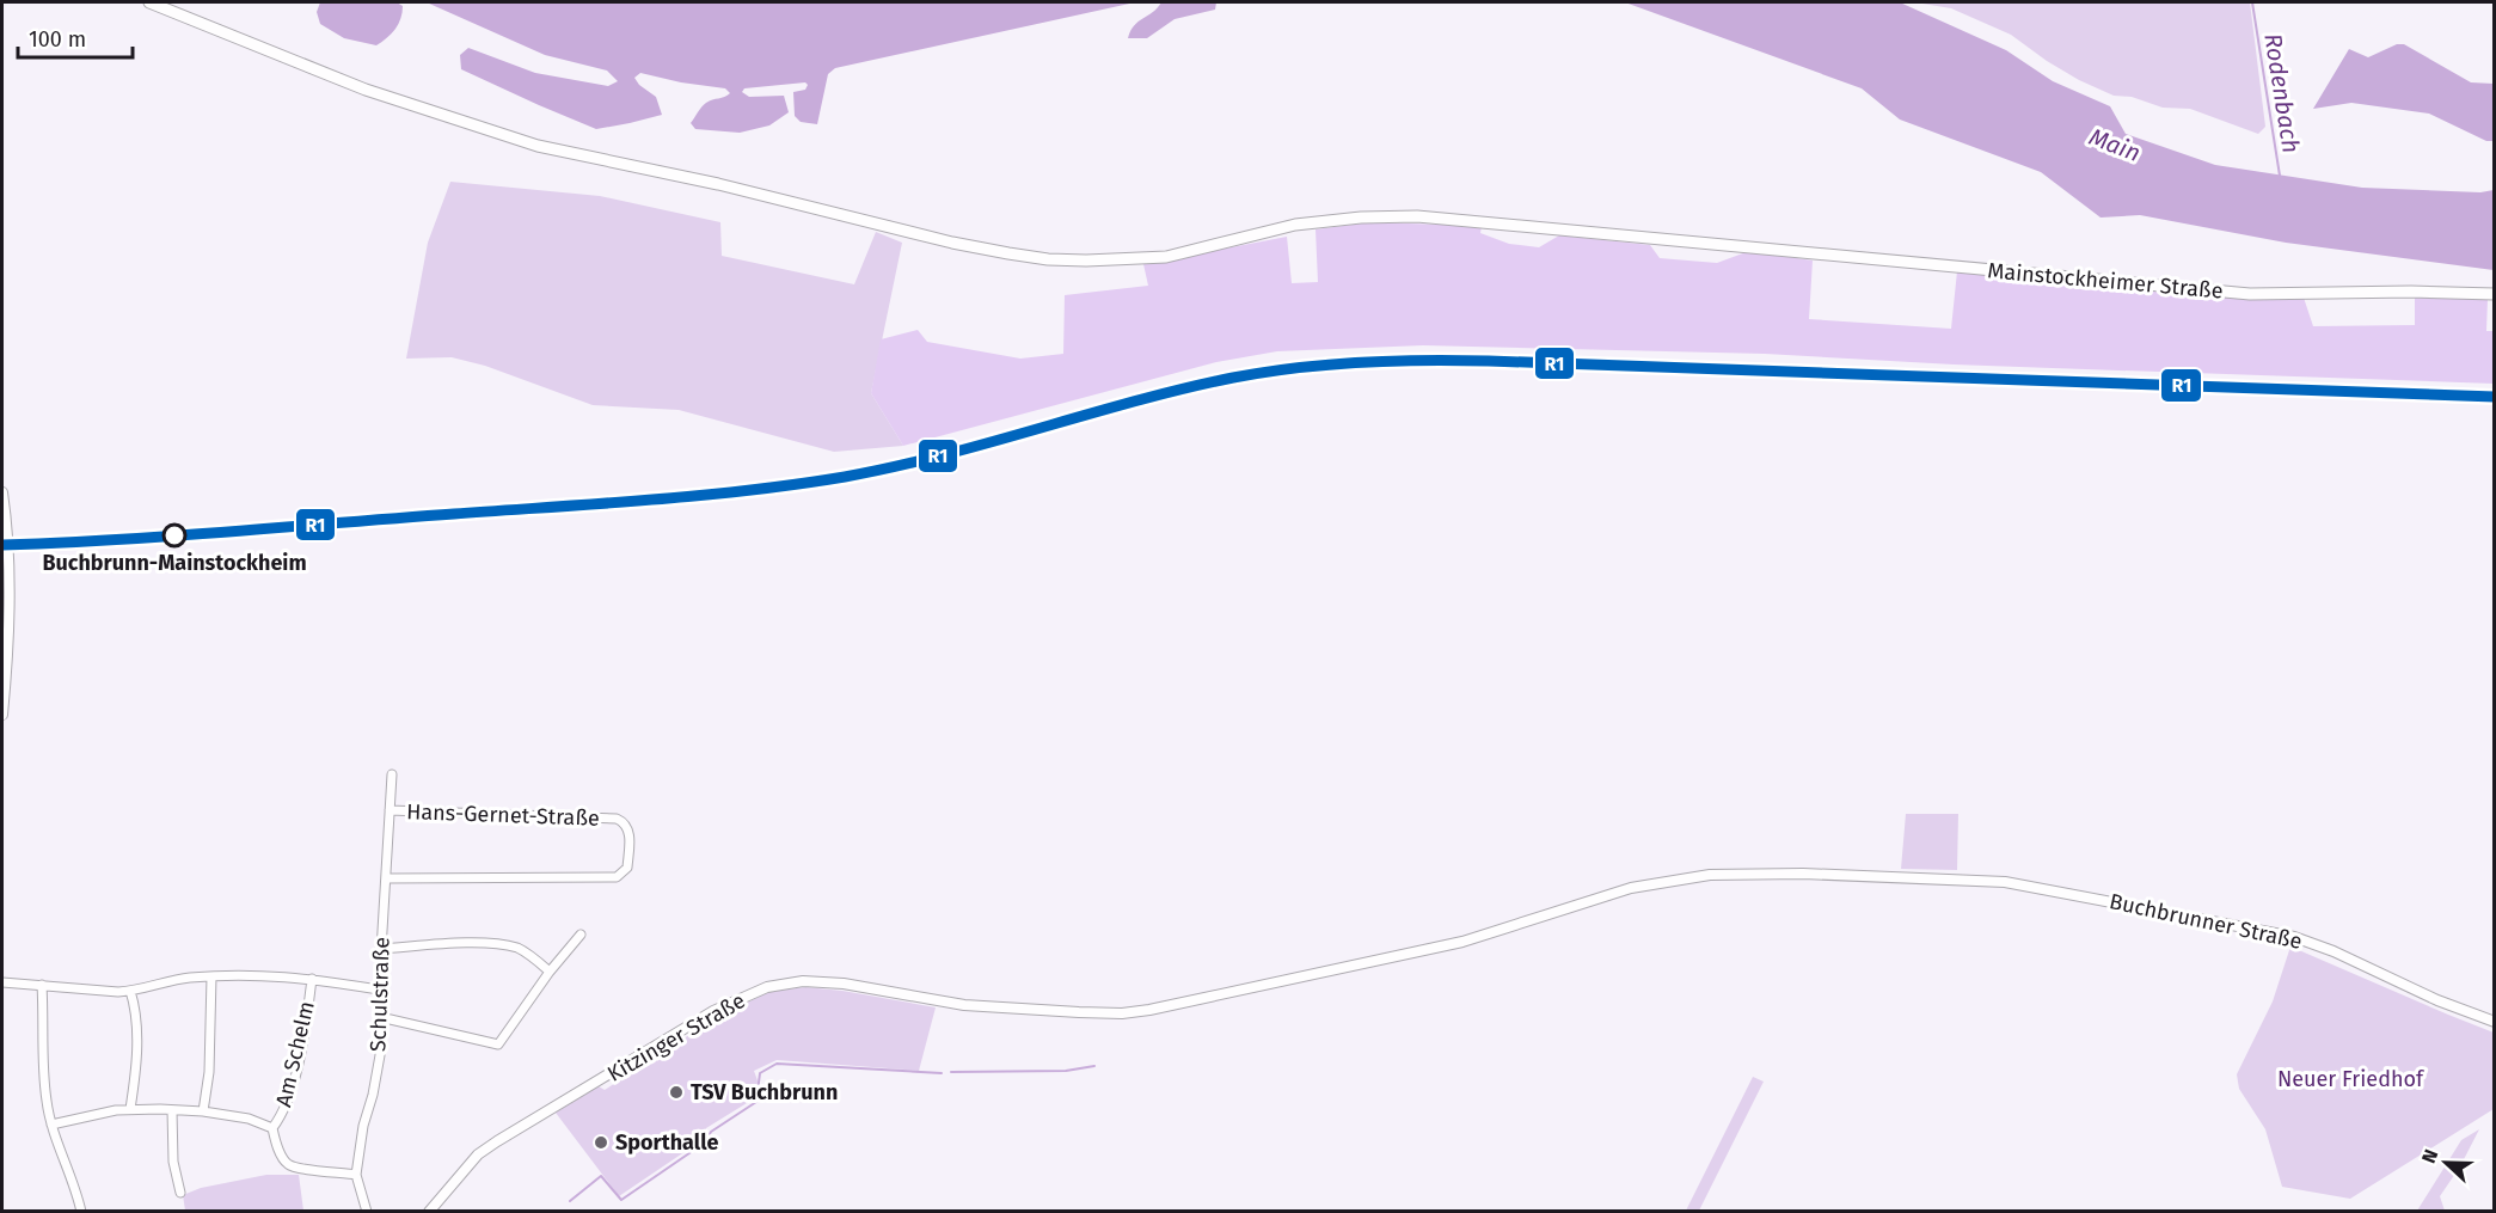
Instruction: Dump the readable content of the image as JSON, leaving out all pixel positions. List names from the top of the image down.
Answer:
{
  "streets": {
    "main road": ["Mainstockheimer Straße"],
    "street": [
      "Hans-Gernet-Straße",
      "Buchbrunner Straße",
      "Schulstraße",
      "Kitzinger Straße",
      "Am Schelm"
    ]
  },
  "crossings": [
    ["Hans-Gernet-Straße", "Schulstraße"],
    ["Buchbrunner Straße", "Kitzinger Straße"],
    ["Schulstraße", "Am Schelm"]
  ],
  "water": ["Rodenbach", "Main"],
  "parks": ["Neuer Friedhof"],
  "places": ["Buchbrunn-Mainstockheim", "TSV Buchbrunn", "Sporthalle"],
  "lines": ["transit line R1"],
  "scale_bar": "100 m",
  "north": "left"
}
